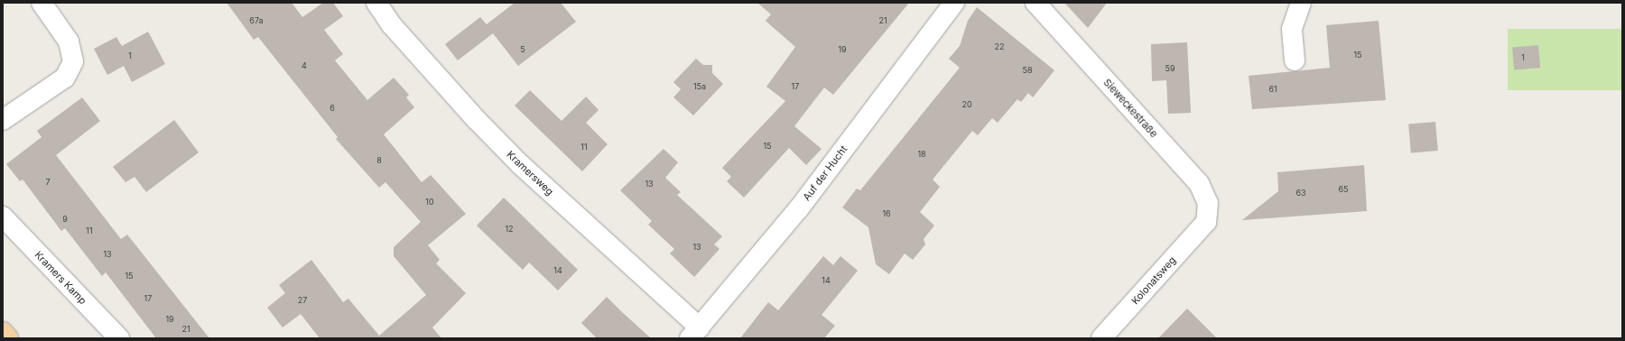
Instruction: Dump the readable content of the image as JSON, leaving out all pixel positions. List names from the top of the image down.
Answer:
{
  "streets": {
    "street": [
      "Sieweckestraße",
      "Kramersweg",
      "Auf der Hucht",
      "Kramers Kamp",
      "Kolonatsweg"
    ]
  },
  "crossings": [
    ["Sieweckestraße", "Kolonatsweg"],
    ["Kramersweg", "Auf der Hucht"]
  ],
  "house_numbers": [
    "67a",
    "21",
    "22",
    "5",
    "19",
    "15",
    "1",
    "1",
    "4",
    "59",
    "58",
    "15a",
    "17",
    "61",
    "20",
    "6",
    "15",
    "11",
    "18",
    "8",
    "7",
    "13",
    "65",
    "63",
    "10",
    "16",
    "9",
    "12",
    "11",
    "13",
    "13",
    "14",
    "15",
    "14",
    "17",
    "27",
    "19",
    "21"
  ]
}
